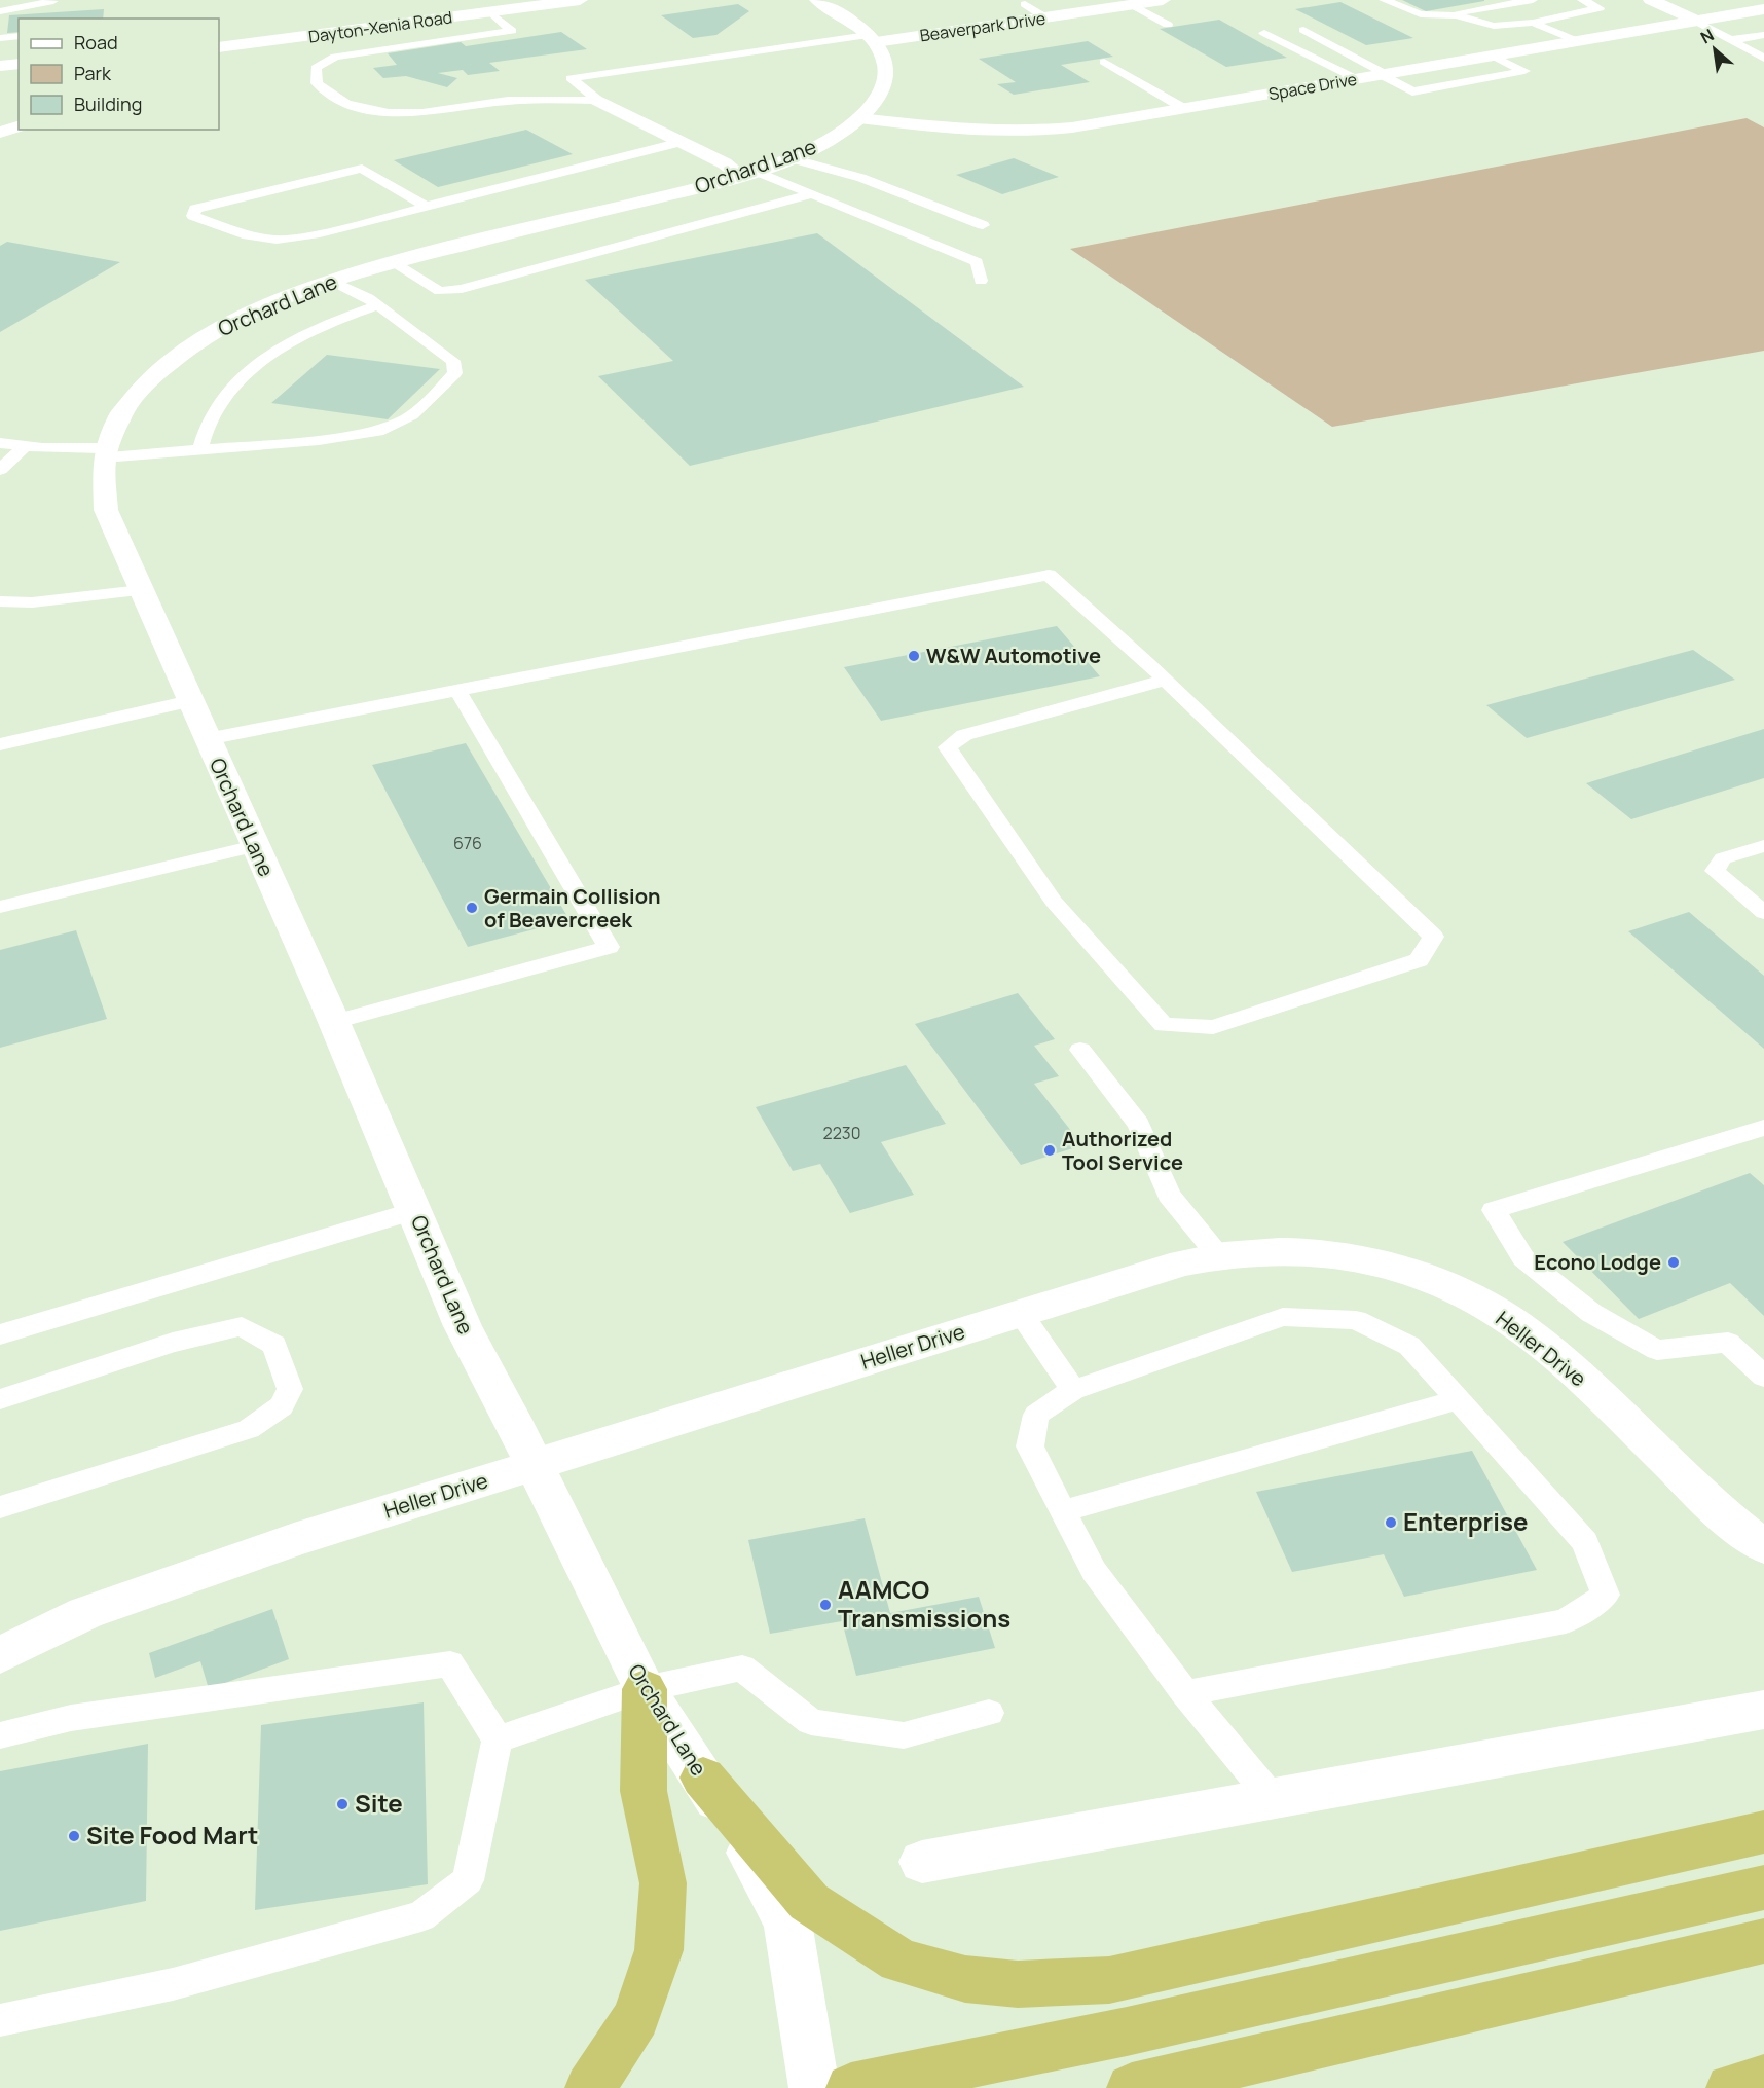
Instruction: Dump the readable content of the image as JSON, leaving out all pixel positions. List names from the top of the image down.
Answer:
{
  "streets": {
    "main road": [
      "Dayton-Xenia Road",
      "Beaverpark Drive",
      "Space Drive",
      "Orchard Lane",
      "Heller Drive"
    ]
  },
  "crossings": [
    ["Beaverpark Drive", "Orchard Lane"],
    ["Space Drive", "Orchard Lane"],
    ["Orchard Lane", "Heller Drive"]
  ],
  "places": [
    "W&W Automotive",
    "Germain Collision of Beavercreek",
    "Authorized Tool Service",
    "Econo Lodge",
    "Enterprise",
    "AAMCO Transmissions",
    "Site",
    "Site Food Mart"
  ],
  "house_numbers": ["676", "2230"],
  "legend": ["Road", "Park", "Building"],
  "north": "top left"
}
